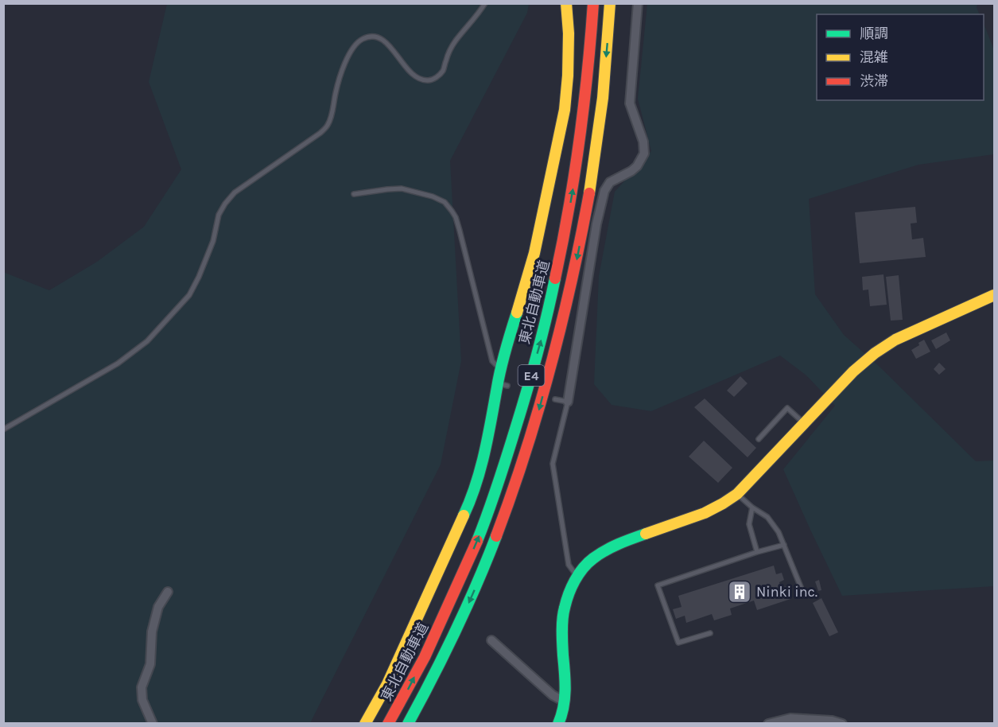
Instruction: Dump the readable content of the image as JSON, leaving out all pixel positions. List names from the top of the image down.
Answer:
{
  "streets": {
    "main road": ["東北自動車道", "E4"]
  },
  "places": {
    "building": ["Ninki inc."]
  },
  "legend": ["順調", "混雑", "渋滞"]
}
